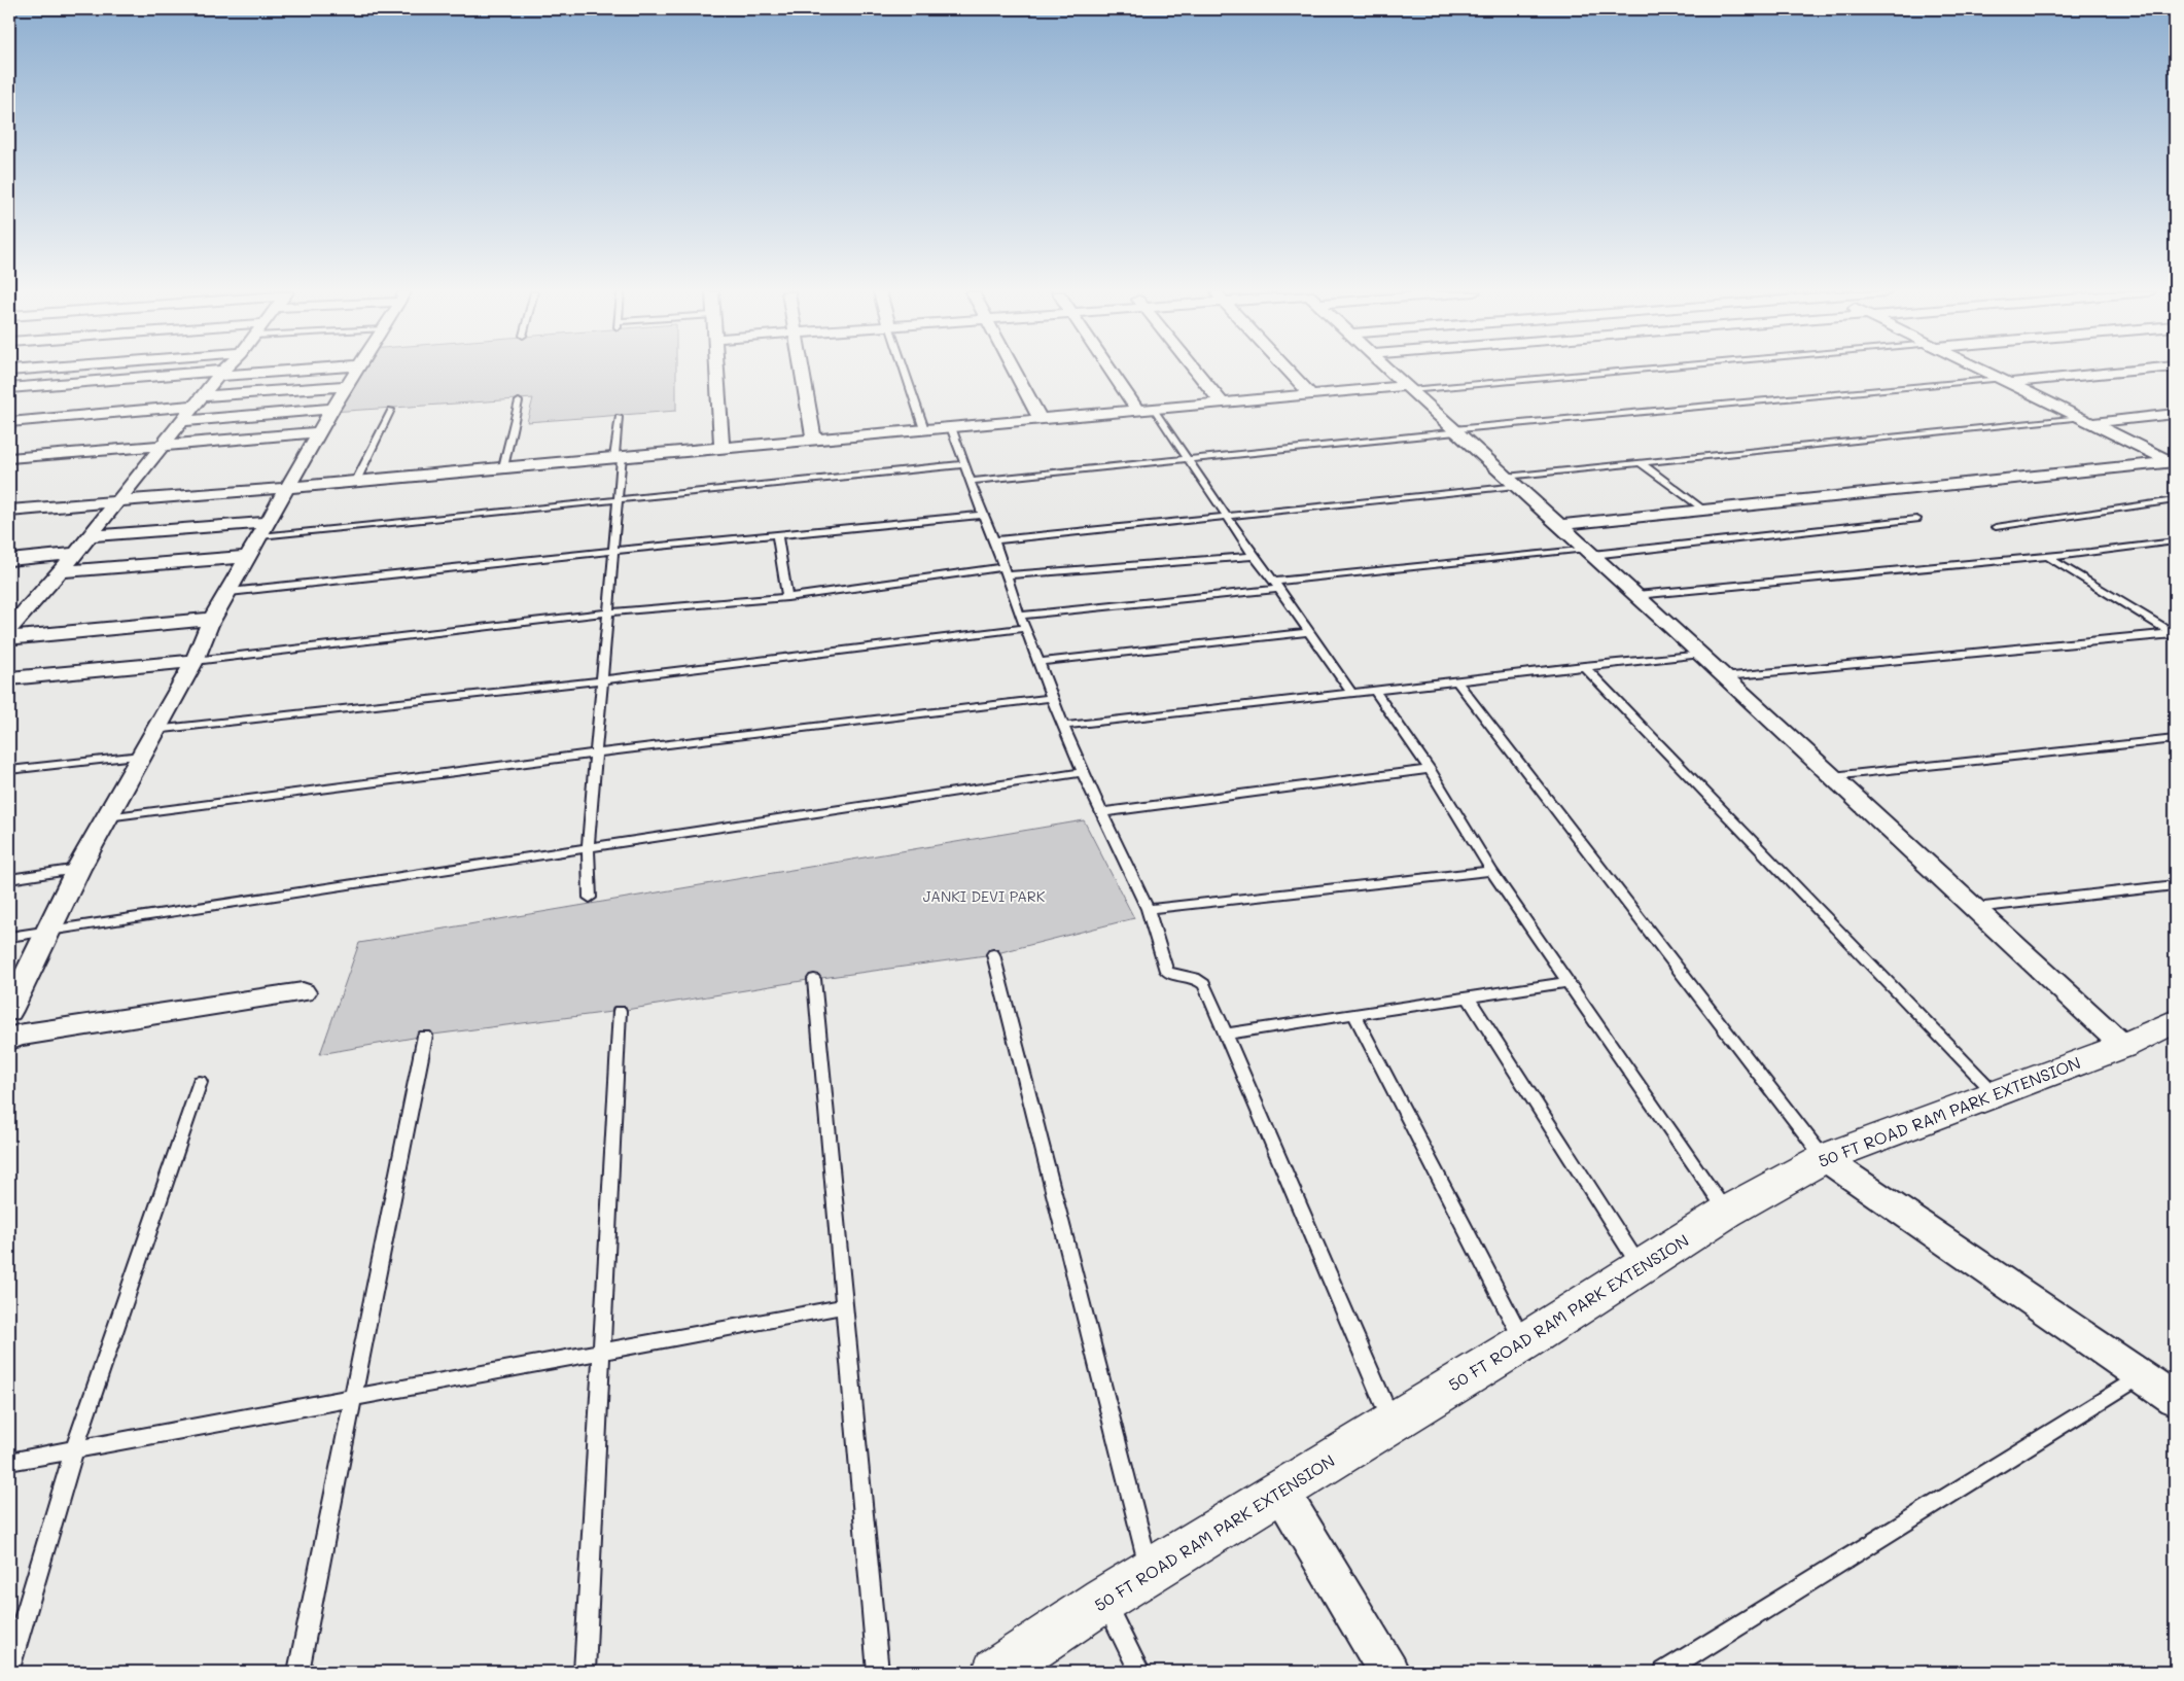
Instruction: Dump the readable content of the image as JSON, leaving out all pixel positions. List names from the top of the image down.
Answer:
{
  "streets": {
    "street": ["50 FT ROAD RAM PARK EXTENSION"]
  },
  "parks": ["JANKI DEVI PARK"]
}
